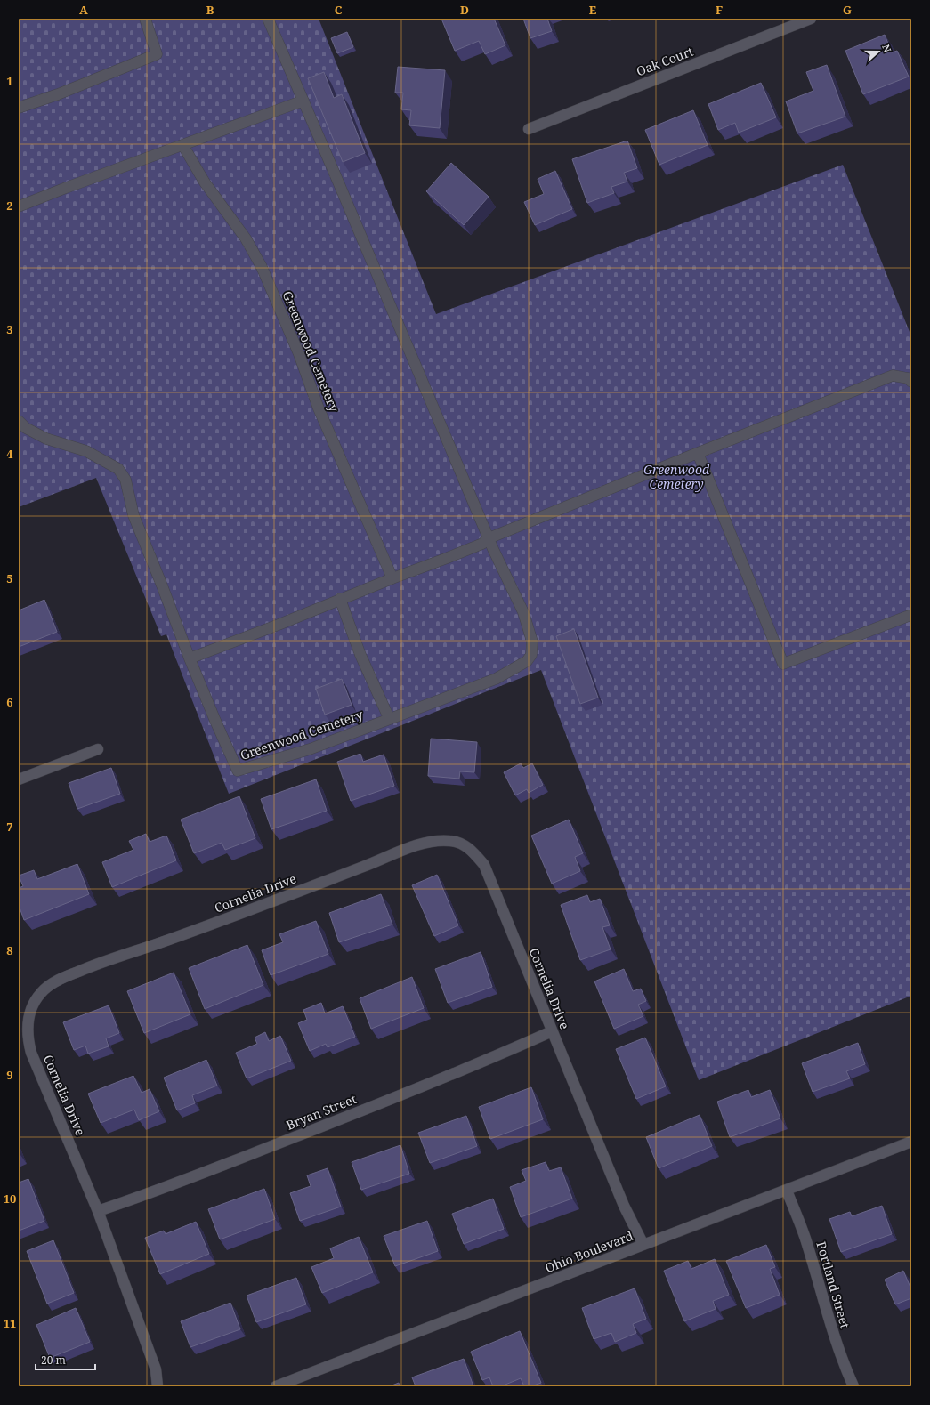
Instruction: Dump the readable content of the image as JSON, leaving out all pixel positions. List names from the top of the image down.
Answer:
{
  "streets": {
    "street": [
      "Oak Court",
      "Greenwood Cemetery",
      "Cornelia Drive",
      "Bryan Street",
      "Ohio Boulevard",
      "Portland Street"
    ]
  },
  "crossings": [
    ["Cornelia Drive", "Bryan Street"],
    ["Cornelia Drive", "Ohio Boulevard"],
    ["Ohio Boulevard", "Portland Street"]
  ],
  "parks": ["Greenwood Cemetery"],
  "scale_bar": "20 m",
  "north": "right",
  "grid": {
    "columns": [
      "A",
      "B",
      "C",
      "D",
      "E",
      "F",
      "G"
    ],
    "rows": [
      "1",
      "2",
      "3",
      "4",
      "5",
      "6",
      "7",
      "8",
      "9",
      "10",
      "11"
    ]
  }
}
